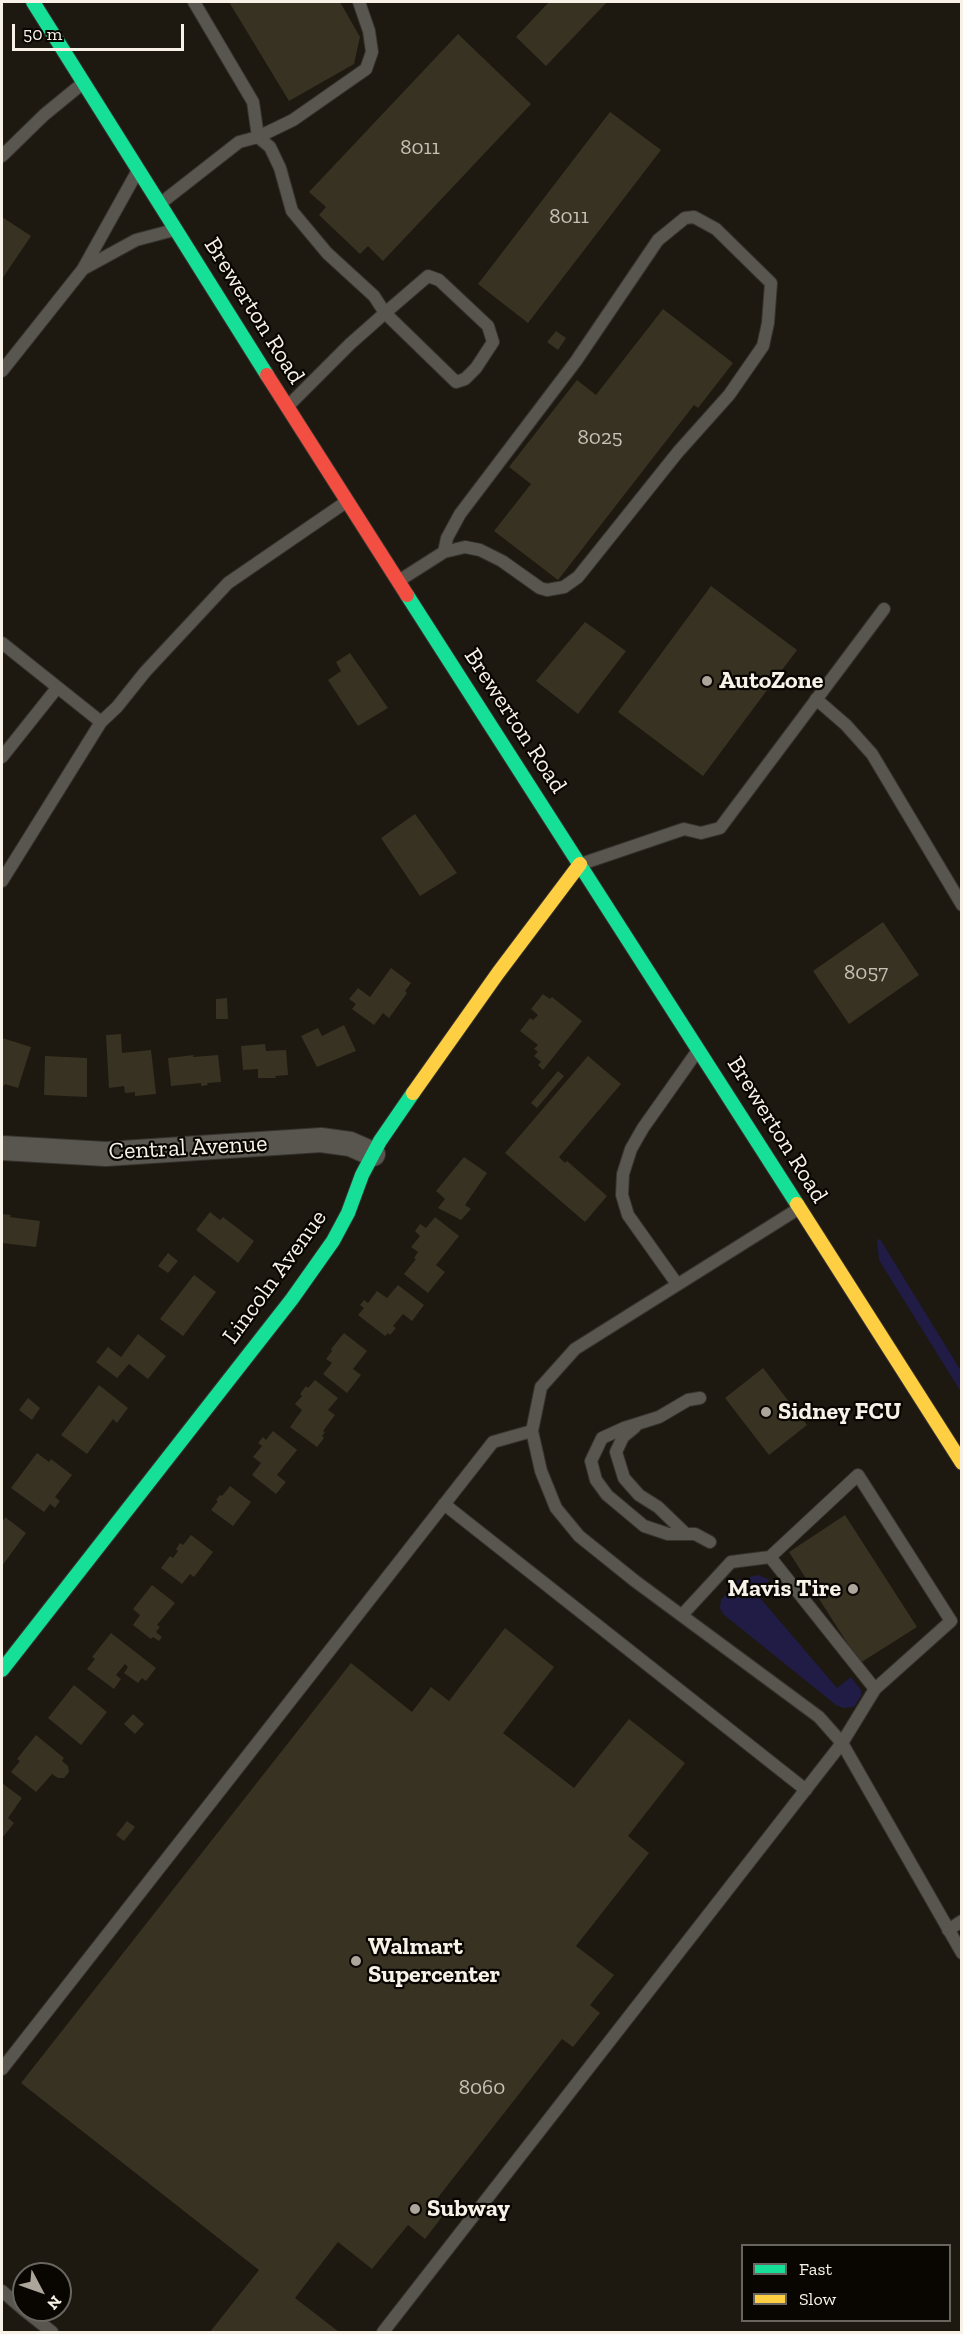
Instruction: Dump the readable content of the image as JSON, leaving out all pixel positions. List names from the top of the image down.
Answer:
{
  "streets": {
    "main road": ["Brewerton Road", "Lincoln Avenue"],
    "street": ["Central Avenue"]
  },
  "crossings": [
    ["Brewerton Road", "Lincoln Avenue"],
    ["Central Avenue", "Lincoln Avenue"]
  ],
  "places": [
    "AutoZone",
    "Sidney FCU",
    "Mavis Tire",
    "Walmart Supercenter",
    "Subway"
  ],
  "house_numbers": [
    "8011",
    "8011",
    "8025",
    "8057",
    "8060"
  ],
  "legend": ["Fast", "Slow"],
  "scale_bar": "50 m",
  "north": "bottom right"
}
